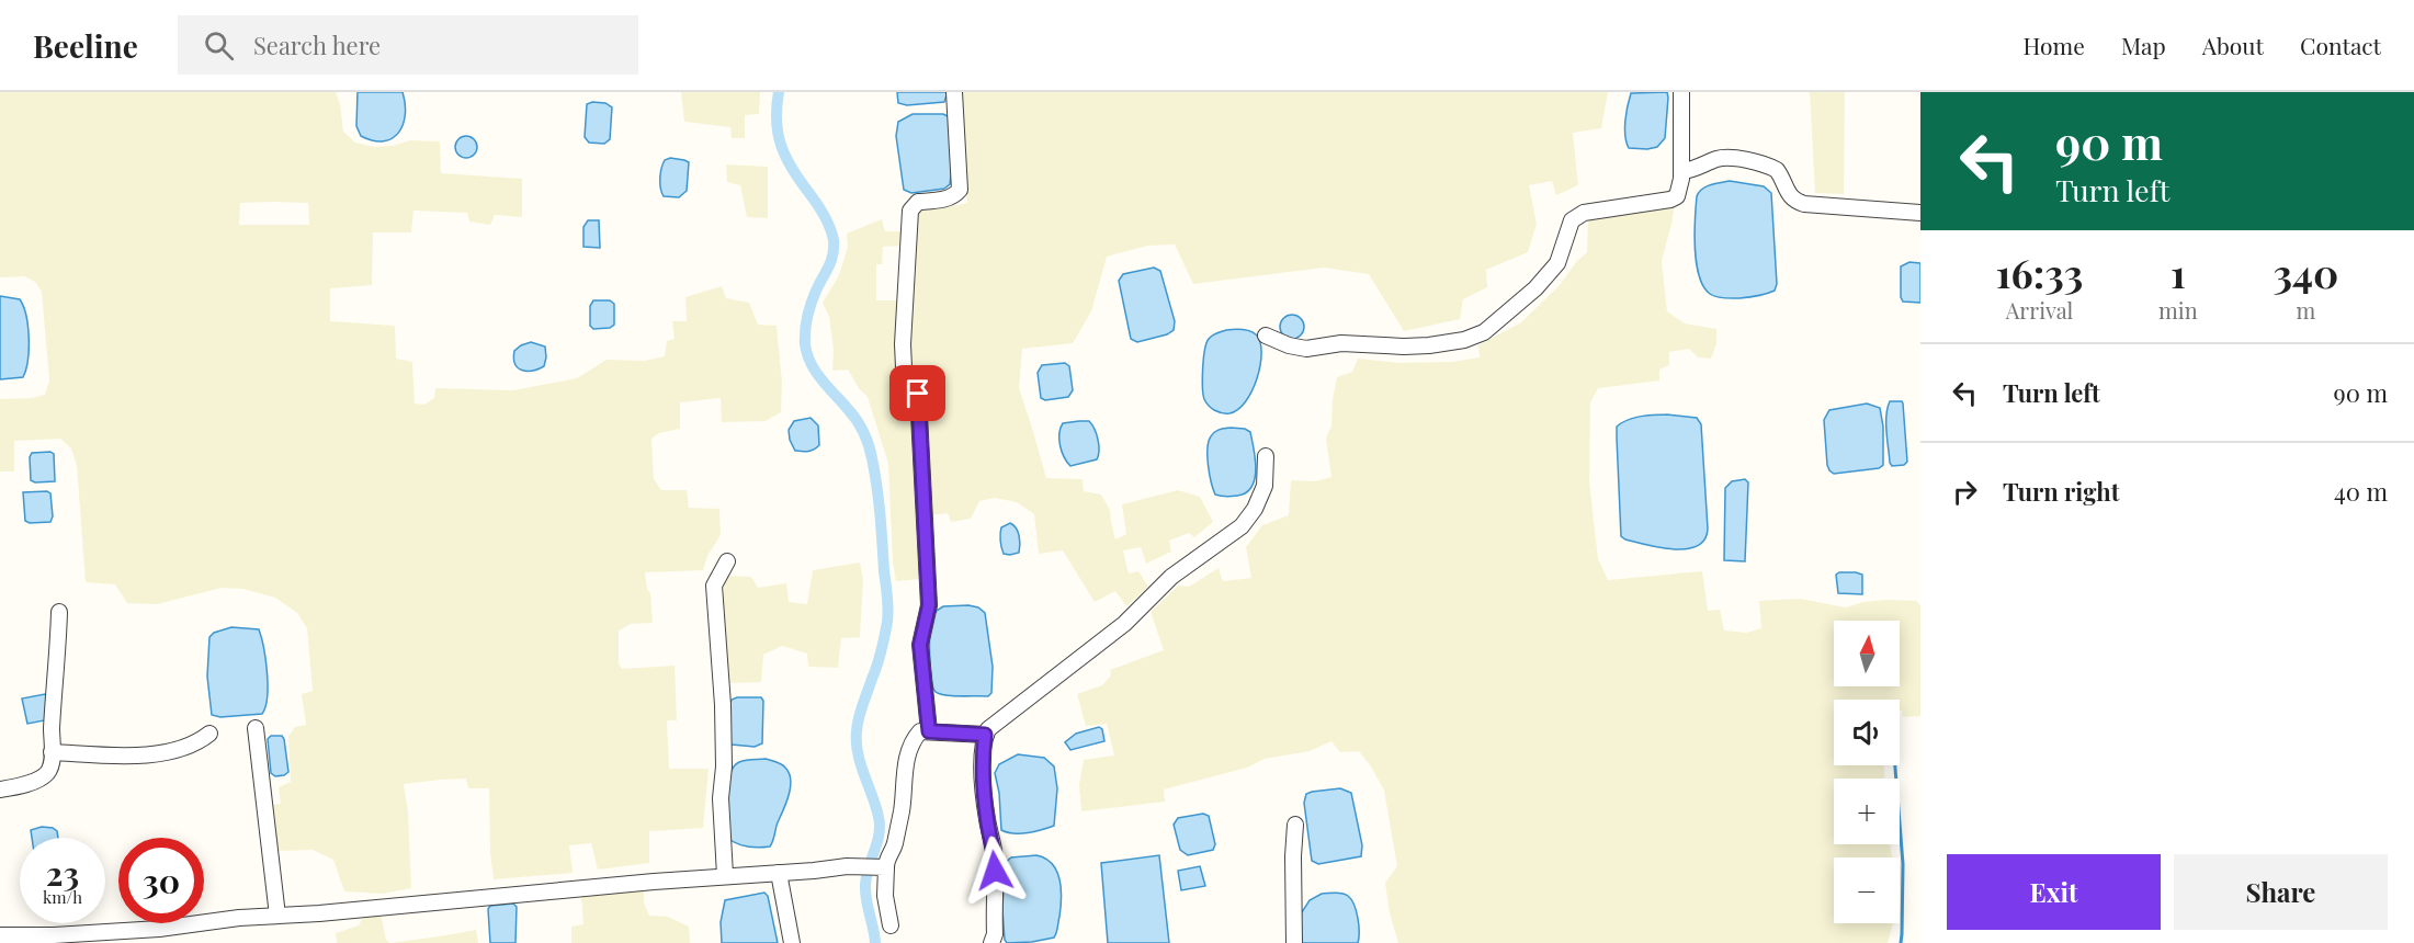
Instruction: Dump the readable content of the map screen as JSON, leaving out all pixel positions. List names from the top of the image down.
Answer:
{
  "north": "top",
  "page": {
    "header": "Beeline",
    "search": "Search here",
    "nav": [
      "Home",
      "Map",
      "About",
      "Contact"
    ],
    "turn": ["90 m", "Turn left"],
    "eta": [
      "16:33",
      "Arrival",
      "1",
      "min",
      "340",
      "m"
    ],
    "list": [
      {
        "name": "Turn left",
        "value": "90 m"
      },
      {
        "name": "Turn right",
        "value": "40 m"
      }
    ],
    "map_buttons": ["+", "−"],
    "speed": "23 km/h",
    "limit": "30",
    "buttons": ["Exit", "Share"]
  }
}
